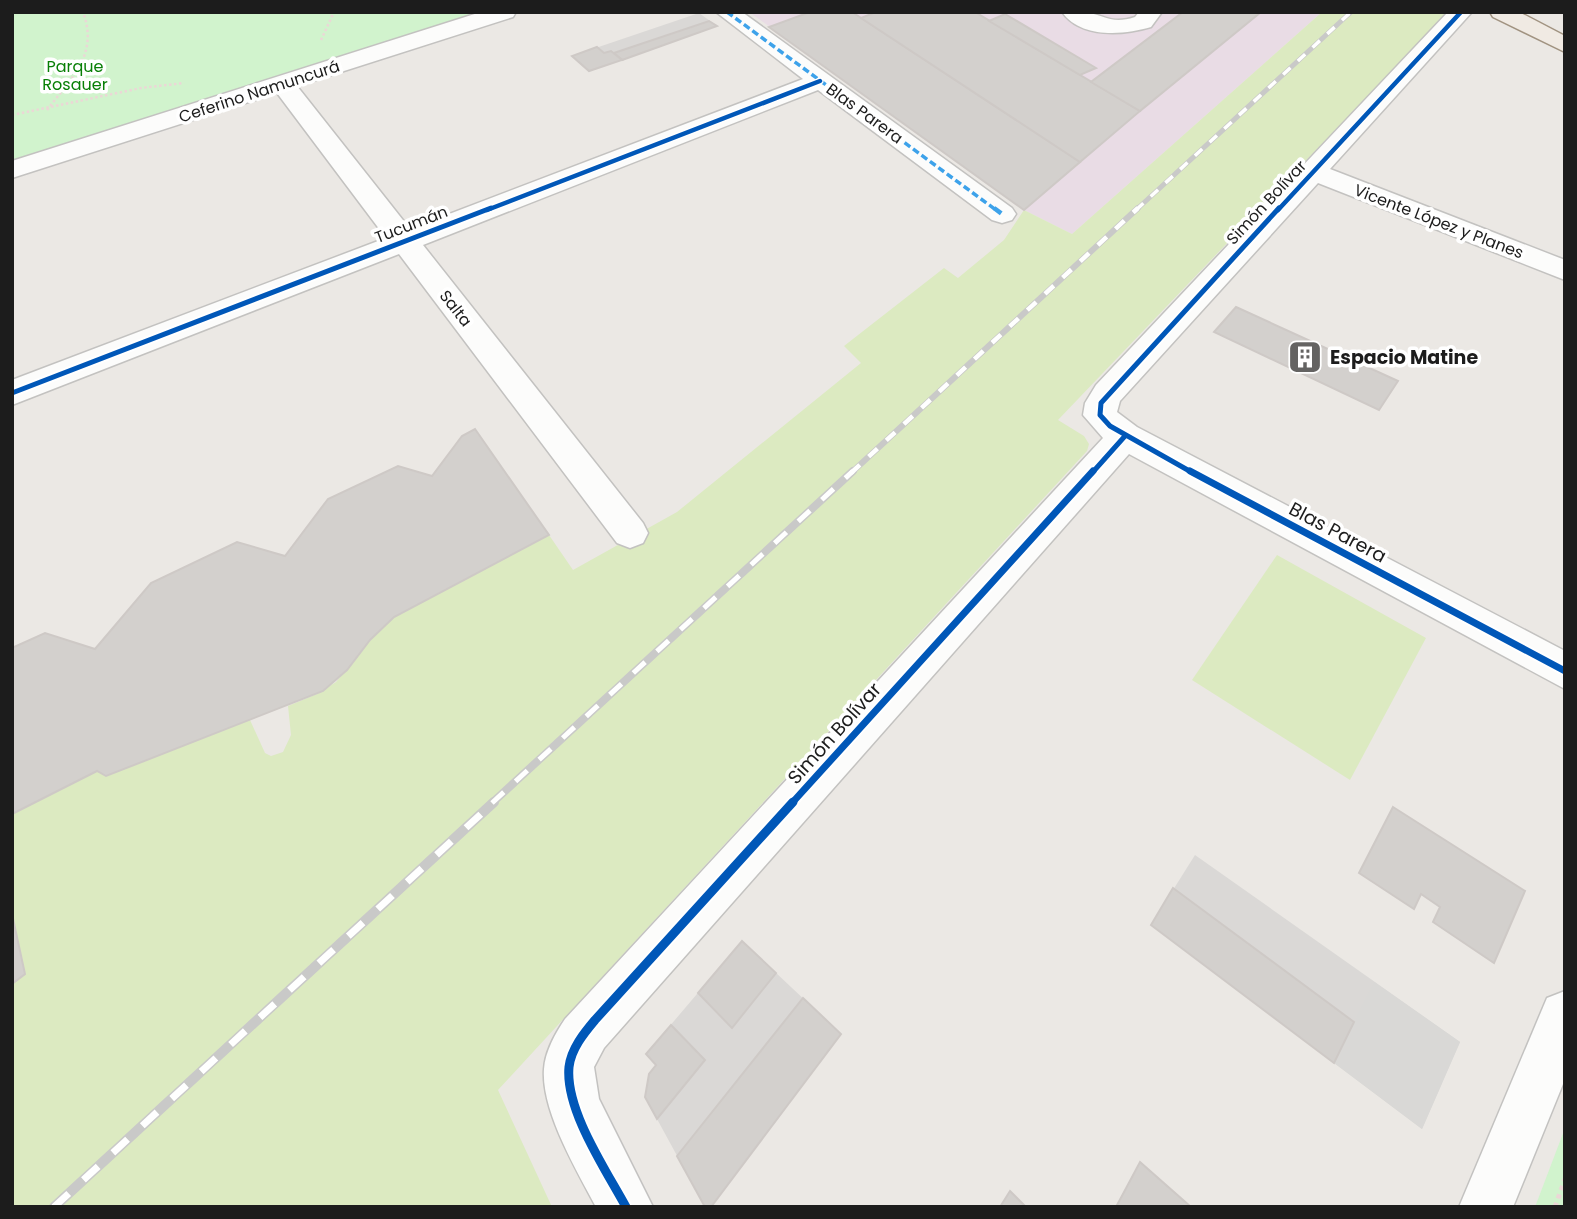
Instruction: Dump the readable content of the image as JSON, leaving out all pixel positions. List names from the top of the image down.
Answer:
{
  "streets": {
    "street": [
      "Ceferino Namuncurá",
      "Blas Parera",
      "Simón Bolívar",
      "Vicente López y Planes",
      "Tucumán",
      "Salta"
    ]
  },
  "crossings": [
    ["Ceferino Namuncurá", "Salta"],
    ["Blas Parera", "Simón Bolívar"],
    ["Blas Parera", "Tucumán"],
    ["Simón Bolívar", "Vicente López y Planes"],
    ["Tucumán", "Salta"]
  ],
  "parks": ["Parque Rosauer"],
  "places": {
    "building": ["Espacio Matine"]
  }
}
